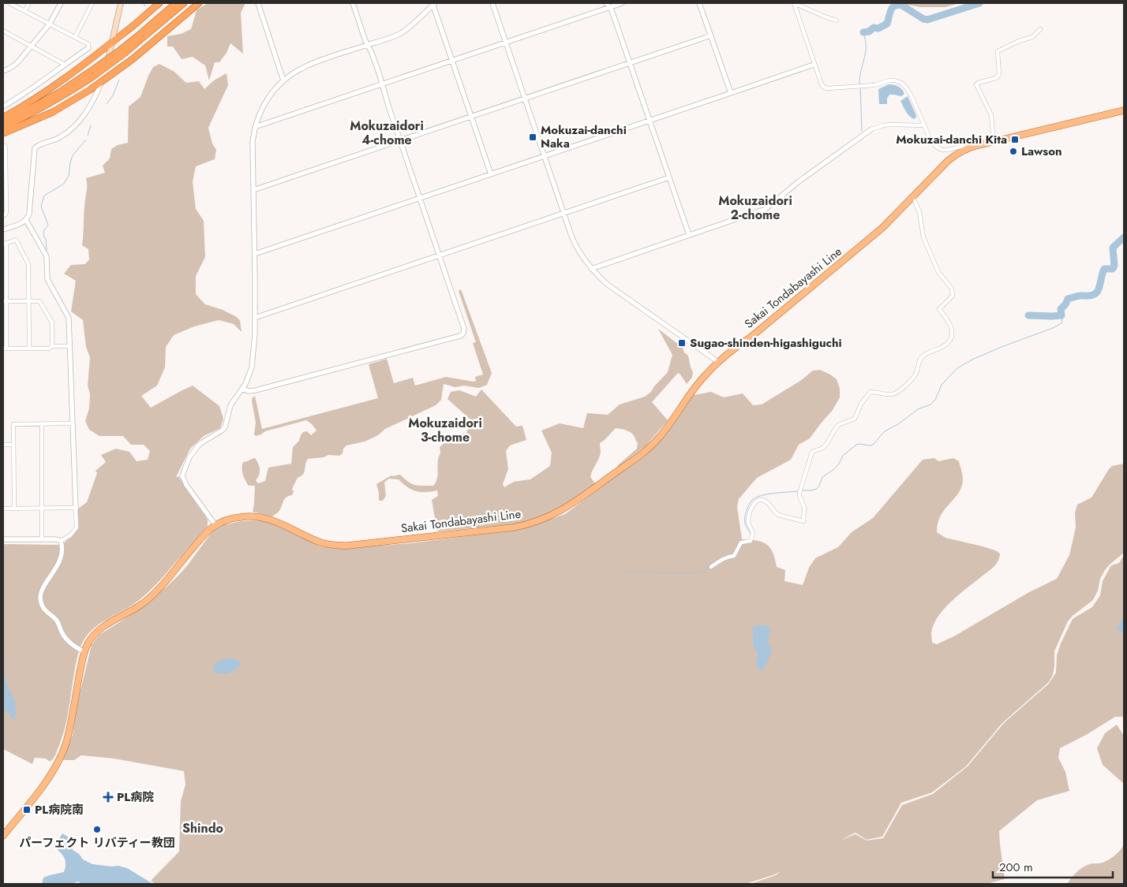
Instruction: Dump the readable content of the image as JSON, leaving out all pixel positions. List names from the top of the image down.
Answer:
{
  "streets": {
    "main road": ["Sakai Tondabayashi Line"]
  },
  "districts": [
    "Mokuzaidori 4-chome",
    "Mokuzaidori 2-chome",
    "Mokuzaidori 3-chome",
    "Shindo"
  ],
  "places": {
    "transit": [
      "Mokuzai-danchi Naka",
      "Mokuzai-danchi Kita",
      "Sugao-shinden-higashiguchi",
      "PL病院南"
    ],
    "other": ["Lawson", "パーフェクト リバティー教団"],
    "health": ["PL病院"]
  },
  "scale_bar": "200 m"
}
